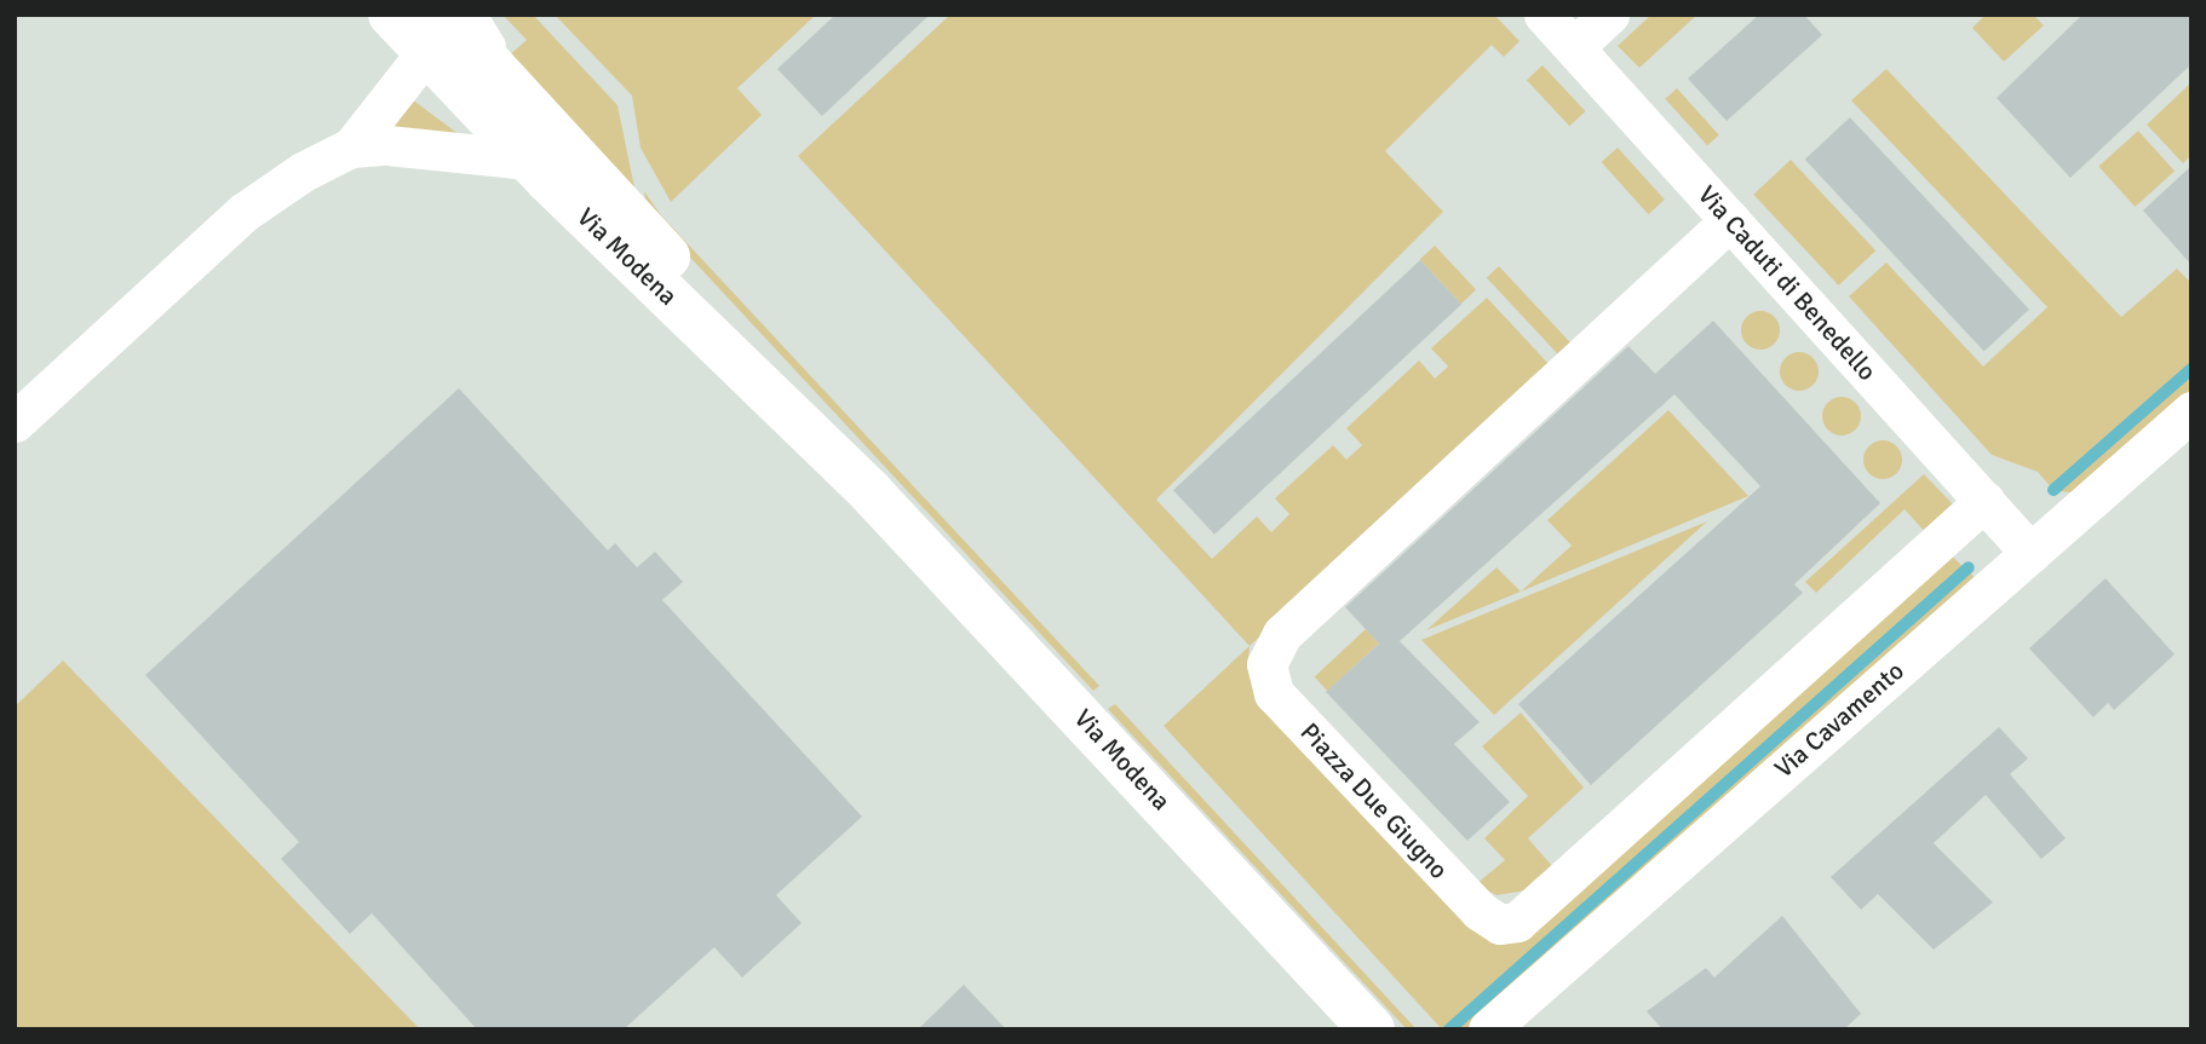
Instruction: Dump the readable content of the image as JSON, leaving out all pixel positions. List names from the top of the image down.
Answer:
{
  "streets": {
    "main road": ["Via Modena"],
    "street": ["Via Caduti di Benedello", "Via Cavamento", "Piazza Due Giugno"]
  },
  "crossings": [
    ["Via Caduti di Benedello", "Via Cavamento"],
    ["Via Caduti di Benedello", "Piazza Due Giugno"]
  ]
}
